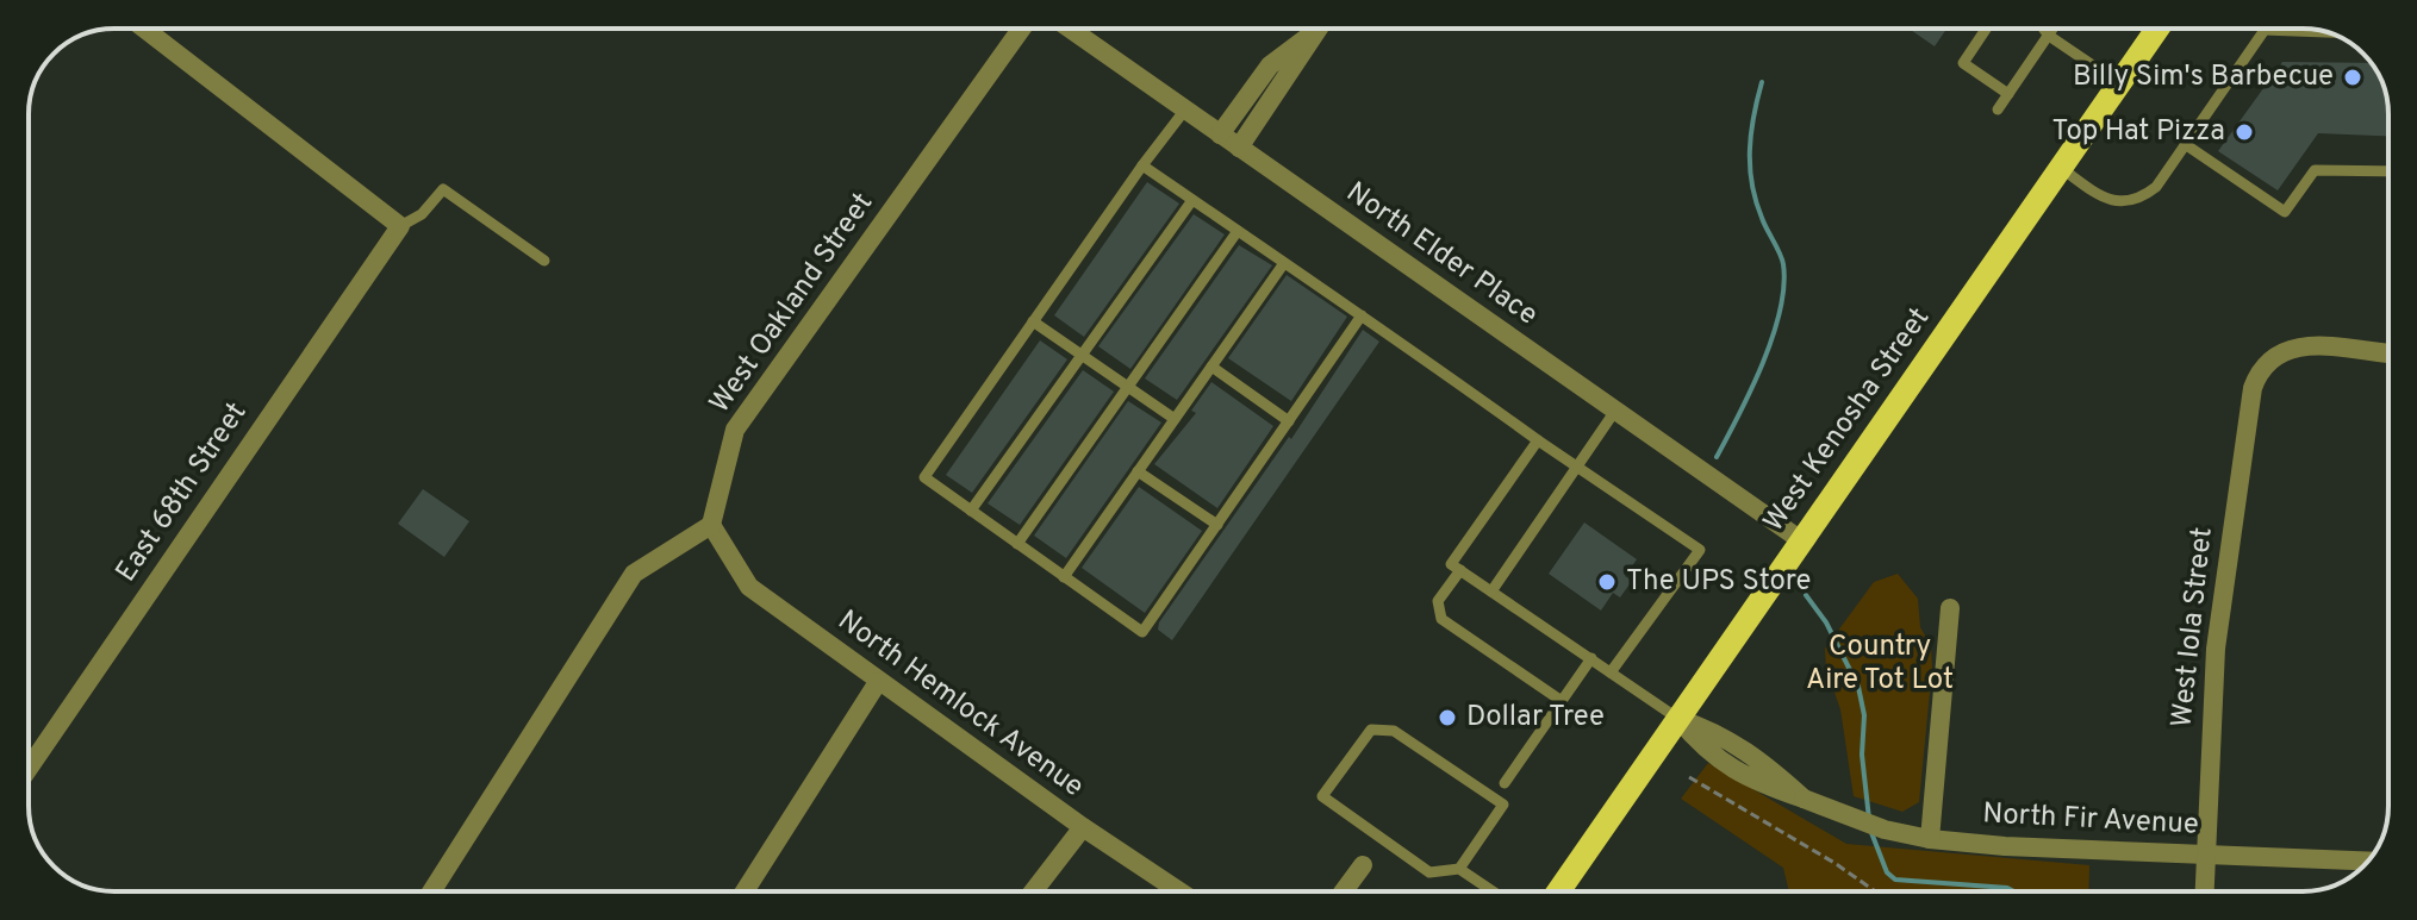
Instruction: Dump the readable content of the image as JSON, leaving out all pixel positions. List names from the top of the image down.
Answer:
{
  "streets": {
    "main road": ["West Kenosha Street"],
    "street": [
      "North Elder Place",
      "West Oakland Street",
      "East 68th Street",
      "West Iola Street",
      "North Hemlock Avenue",
      "North Fir Avenue"
    ]
  },
  "crossings": [
    ["North Elder Place", "West Kenosha Street"],
    ["West Oakland Street", "North Hemlock Avenue"],
    ["West Kenosha Street", "North Fir Avenue"],
    ["West Iola Street", "North Fir Avenue"]
  ],
  "parks": ["Country Aire Tot Lot"],
  "places": [
    "Billy Sim's Barbecue",
    "Top Hat Pizza",
    "The UPS Store",
    "Dollar Tree"
  ]
}
